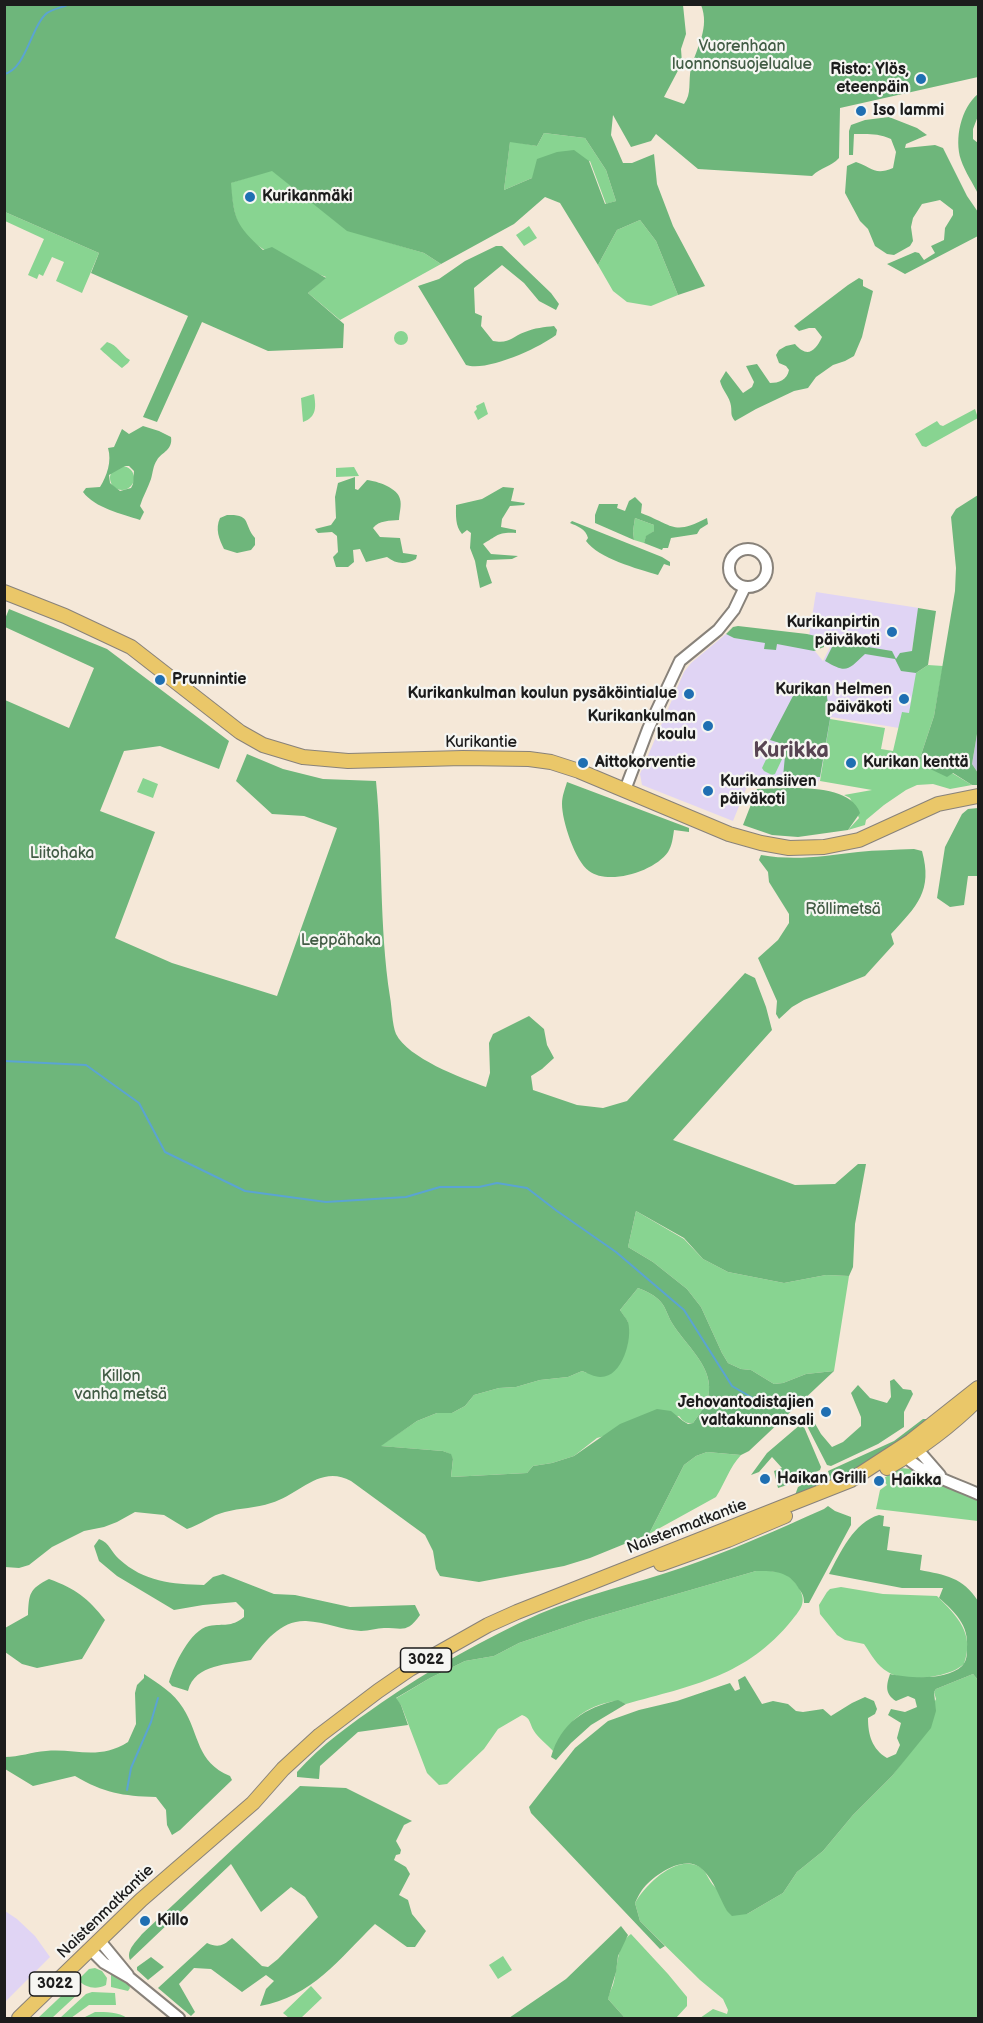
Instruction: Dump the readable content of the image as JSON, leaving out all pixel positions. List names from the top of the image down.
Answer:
{
  "streets": {
    "main road": ["Kurikantie", "Naistenmatkantie", "3022"]
  },
  "districts": ["Kurikka"],
  "parks": [
    "Vuorenhaan luonnonsuojelualue",
    "Liitohaka",
    "Röllimetsä",
    "Leppähaka",
    "Killon vanha metsä"
  ],
  "places": [
    "Risto: Ylös, eteenpäin",
    "Iso lammi",
    "Kurikanmäki",
    "Kurikanpirtin päiväkoti",
    "Prunnintie",
    "Kurikankulman koulun pysäköintialue",
    "Kurikan Helmen päiväkoti",
    "Kurikankulman koulu",
    "Aittokorventie",
    "Kurikan kenttä",
    "Kurikansiiven päiväkoti",
    "Jehovantodistajien valtakunnansali",
    "Haikan Grilli",
    "Haikka",
    "Killo"
  ]
}
